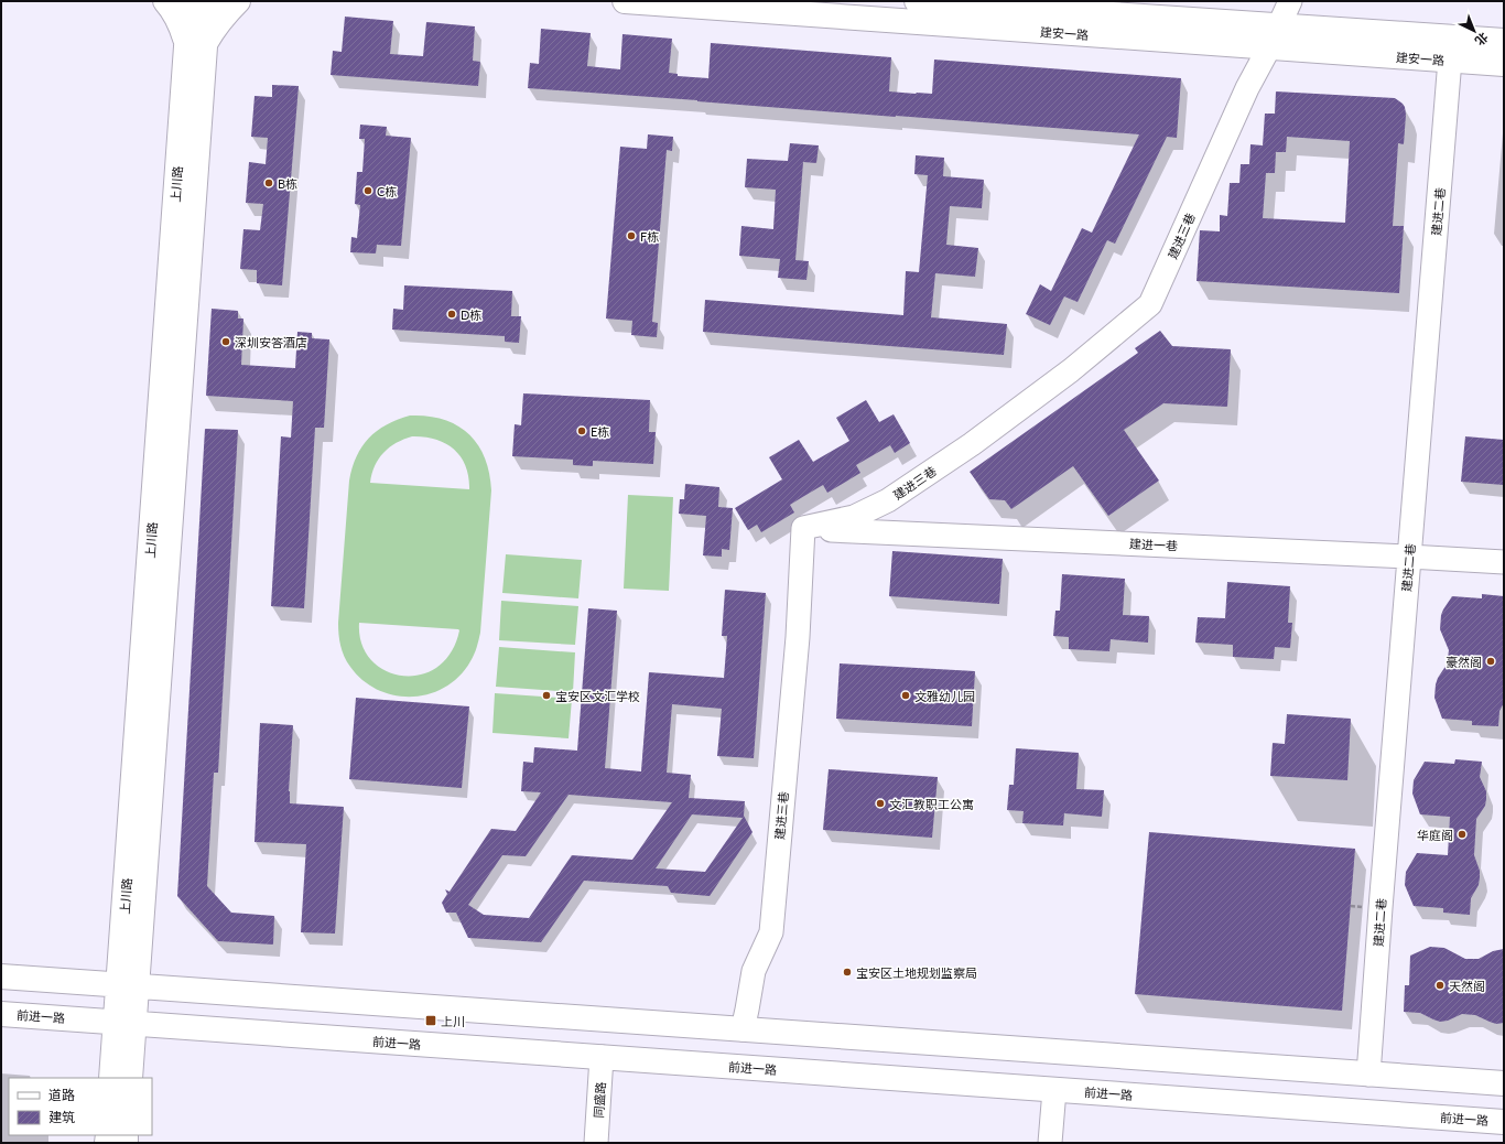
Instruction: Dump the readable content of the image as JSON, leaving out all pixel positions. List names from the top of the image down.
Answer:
{
  "streets": {
    "main road": ["建安一路", "上川路", "前进一路"],
    "street": [
      "建进二巷",
      "建进三巷",
      "建进一巷",
      "同盛路"
    ]
  },
  "crossings": [
    ["建安一路", "建进二巷"],
    ["建安一路", "建进三巷"],
    ["上川路", "前进一路"],
    ["建进二巷", "建进一巷"],
    ["建进三巷", "建进一巷"],
    ["前进一路", "同盛路"]
  ],
  "places": {
    "other": [
      "B栋",
      "C栋",
      "F栋",
      "D栋",
      "深圳安答酒店",
      "E栋",
      "豪然阁",
      "宝安区文汇学校",
      "文雅幼儿园",
      "文汇教职工公寓",
      "华庭阁",
      "宝安区土地规划监察局",
      "天然阁"
    ],
    "transit": ["上川"]
  },
  "legend": ["道路", "建筑"],
  "north": "bottom right"
}
